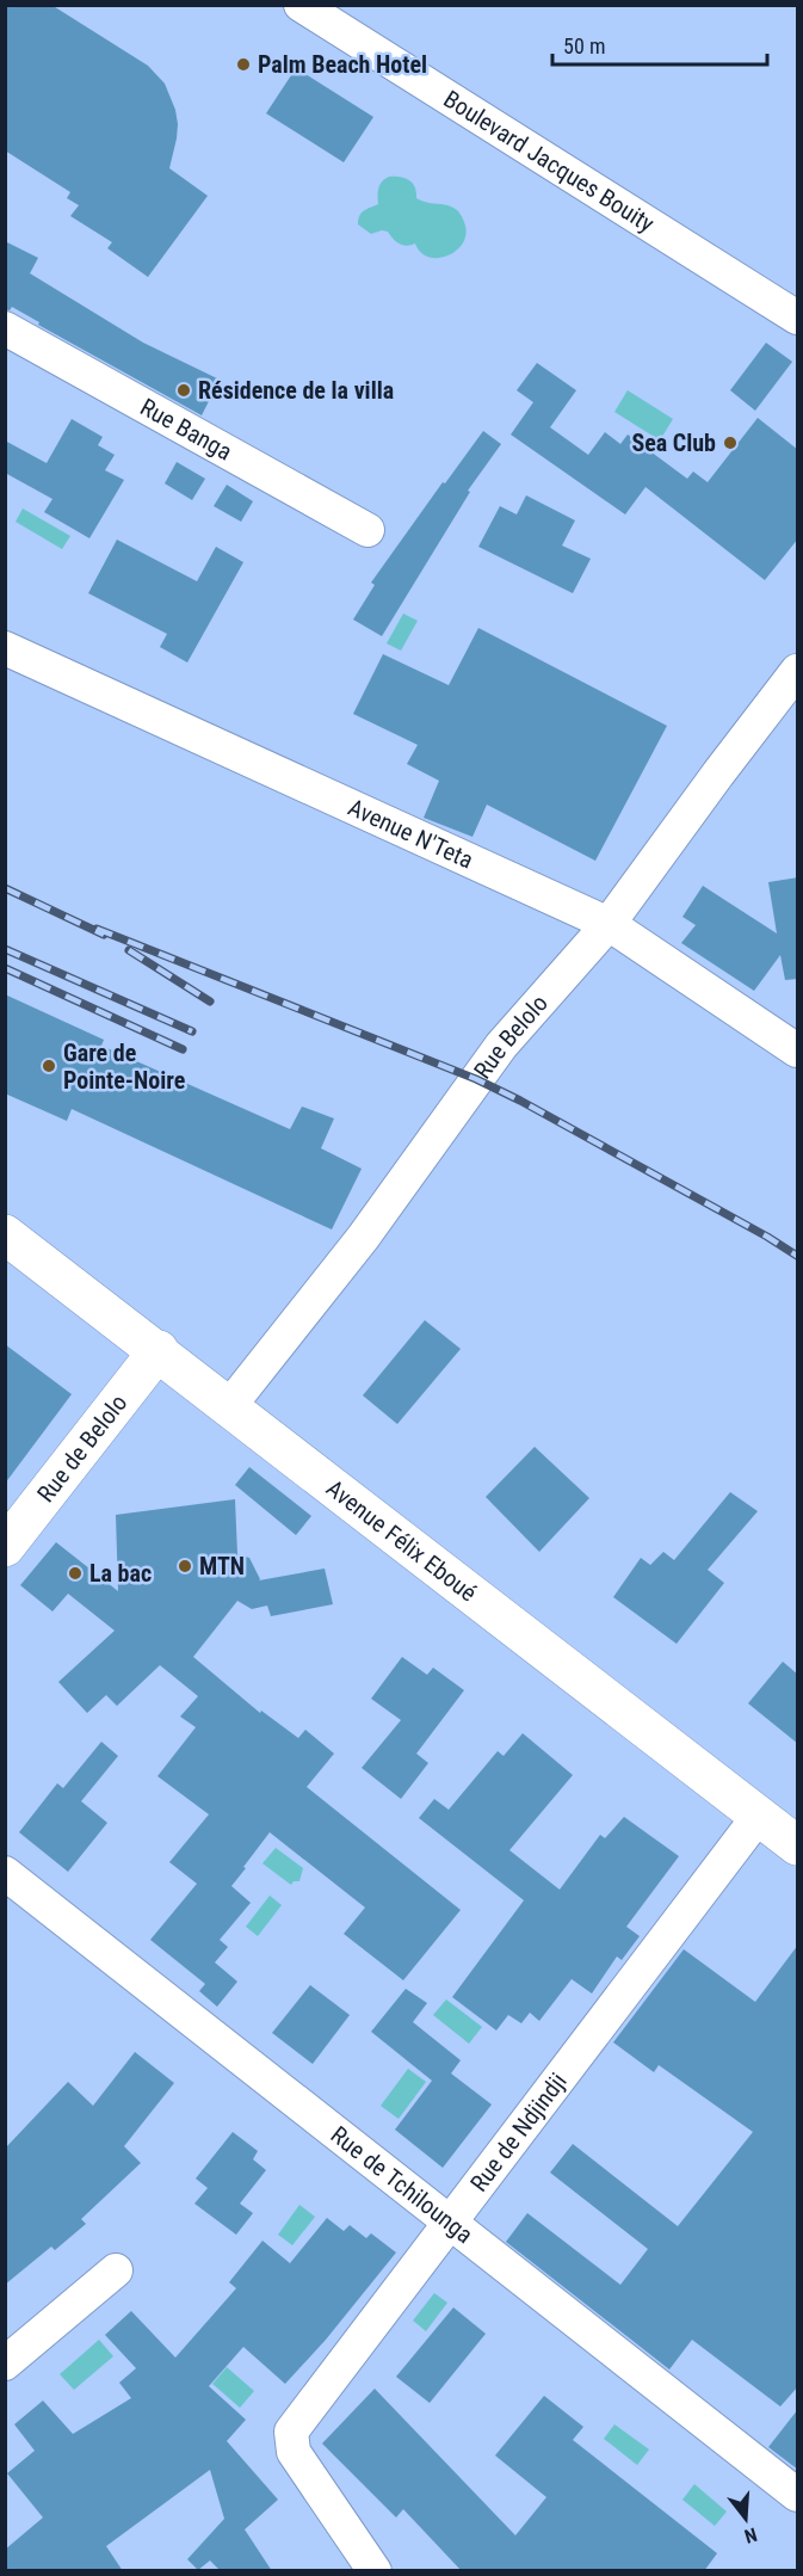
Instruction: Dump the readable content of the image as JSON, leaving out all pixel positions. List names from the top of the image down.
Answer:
{
  "streets": {
    "street": [
      "Boulevard Jacques Bouity",
      "Rue Banga",
      "Avenue N'Teta",
      "Rue Belolo",
      "Rue de Belolo",
      "Avenue Félix Eboué",
      "Rue de Ndjindji",
      "Rue de Tchilounga"
    ]
  },
  "crossings": [
    ["Avenue N'Teta", "Rue Belolo"],
    ["Rue Belolo", "Avenue Félix Eboué"],
    ["Rue de Belolo", "Avenue Félix Eboué"],
    ["Avenue Félix Eboué", "Rue de Ndjindji"],
    ["Rue de Ndjindji", "Rue de Tchilounga"]
  ],
  "places": [
    "Palm Beach Hotel",
    "Résidence de la villa",
    "Sea Club",
    "Gare de Pointe-Noire",
    "MTN",
    "La bac"
  ],
  "scale_bar": "50 m",
  "north": "bottom"
}
